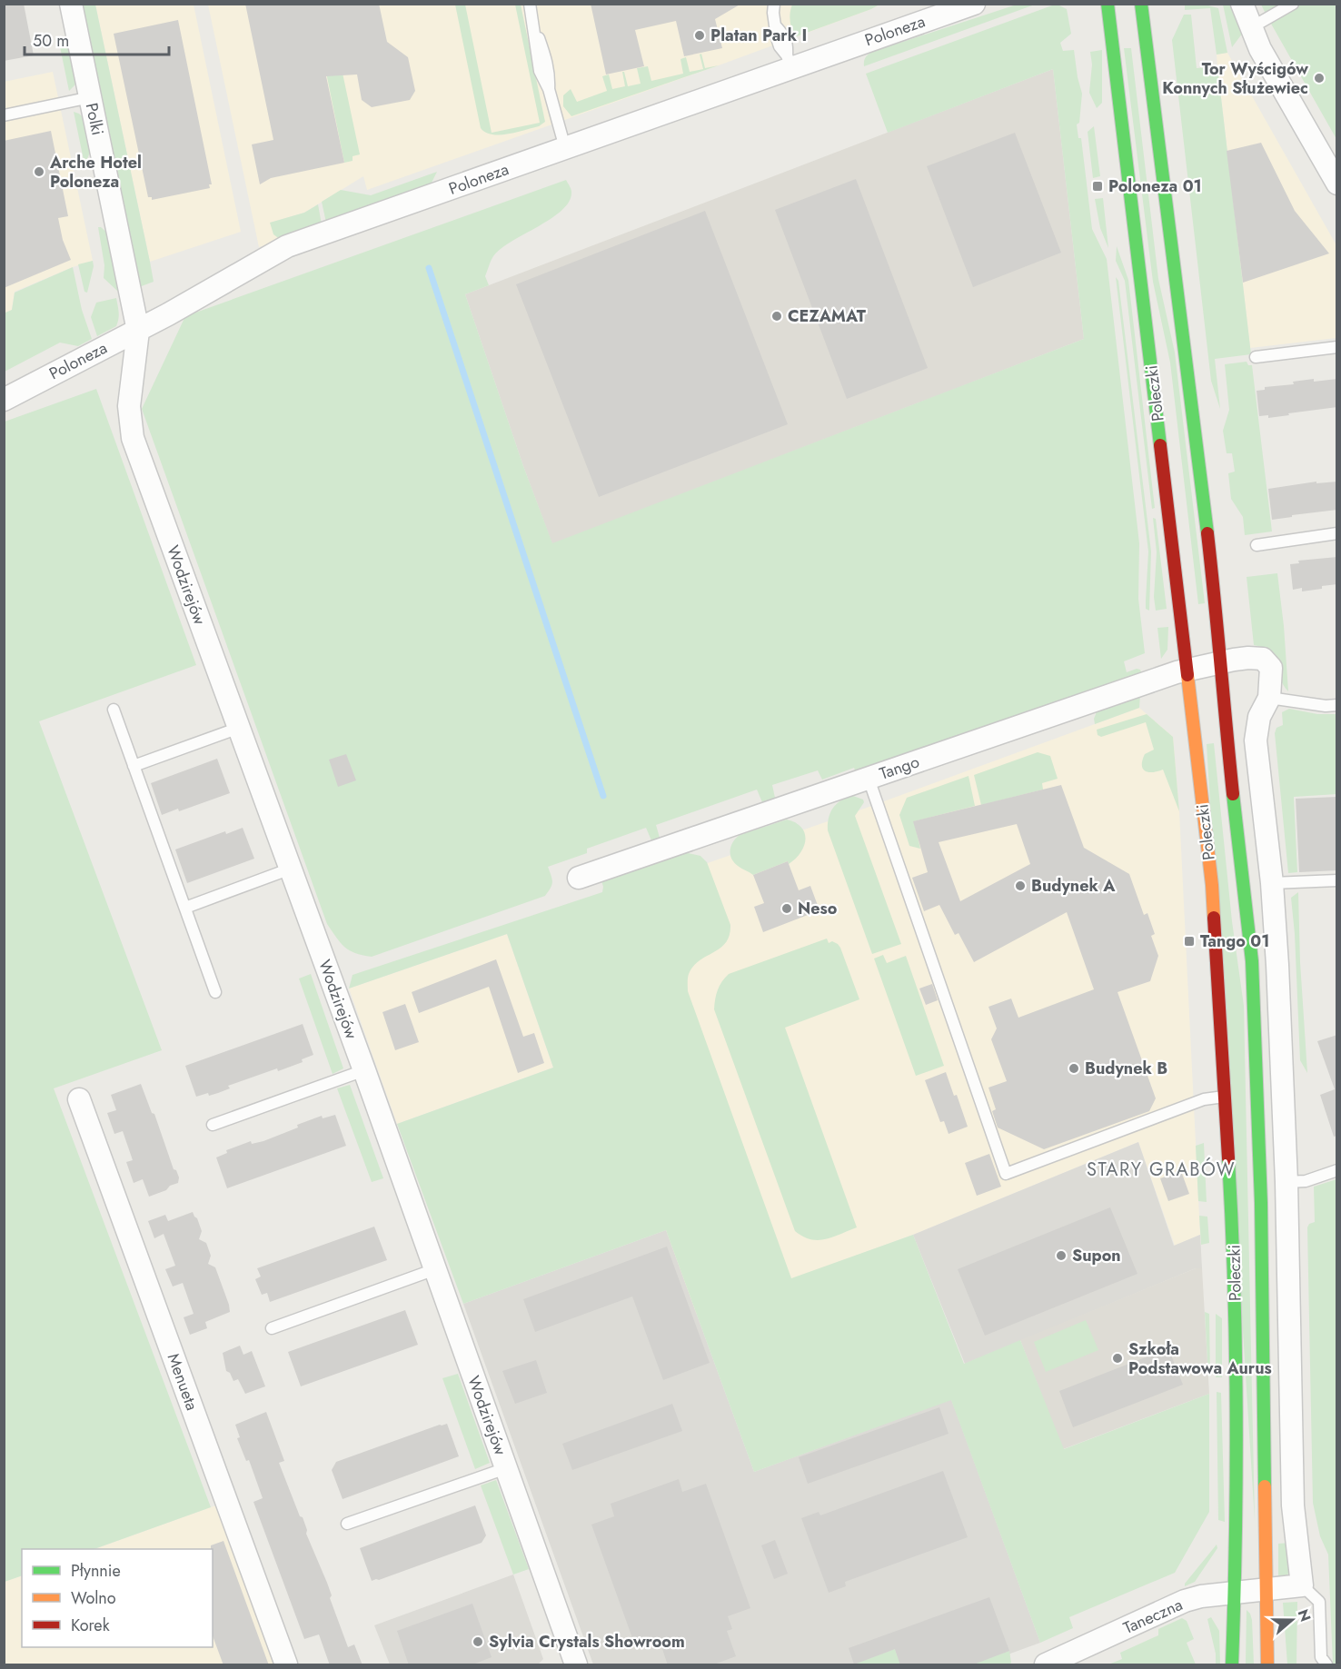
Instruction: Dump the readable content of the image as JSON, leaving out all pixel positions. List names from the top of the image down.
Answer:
{
  "streets": {
    "main road": ["Poleczki"],
    "street": [
      "Poloneza",
      "Polki",
      "Wodzirejów",
      "Tango",
      "Menueta",
      "Taneczna"
    ]
  },
  "crossings": [
    ["Poloneza", "Polki"],
    ["Poloneza", "Wodzirejów"],
    ["Polki", "Wodzirejów"],
    ["Poleczki", "Tango"],
    ["Poleczki", "Taneczna"]
  ],
  "districts": ["STARY GRABÓW"],
  "places": {
    "other": [
      "Platan Park I",
      "Tor Wyścigów Konnych Służewiec",
      "Arche Hotel Poloneza",
      "CEZAMAT",
      "Budynek A",
      "Neso",
      "Budynek B",
      "Supon",
      "Szkoła Podstawowa Aurus",
      "Sylvia Crystals Showroom"
    ],
    "transit": ["Poloneza 01", "Tango 01"]
  },
  "legend": ["Płynnie", "Wolno", "Korek"],
  "scale_bar": "50 m",
  "north": "right"
}
